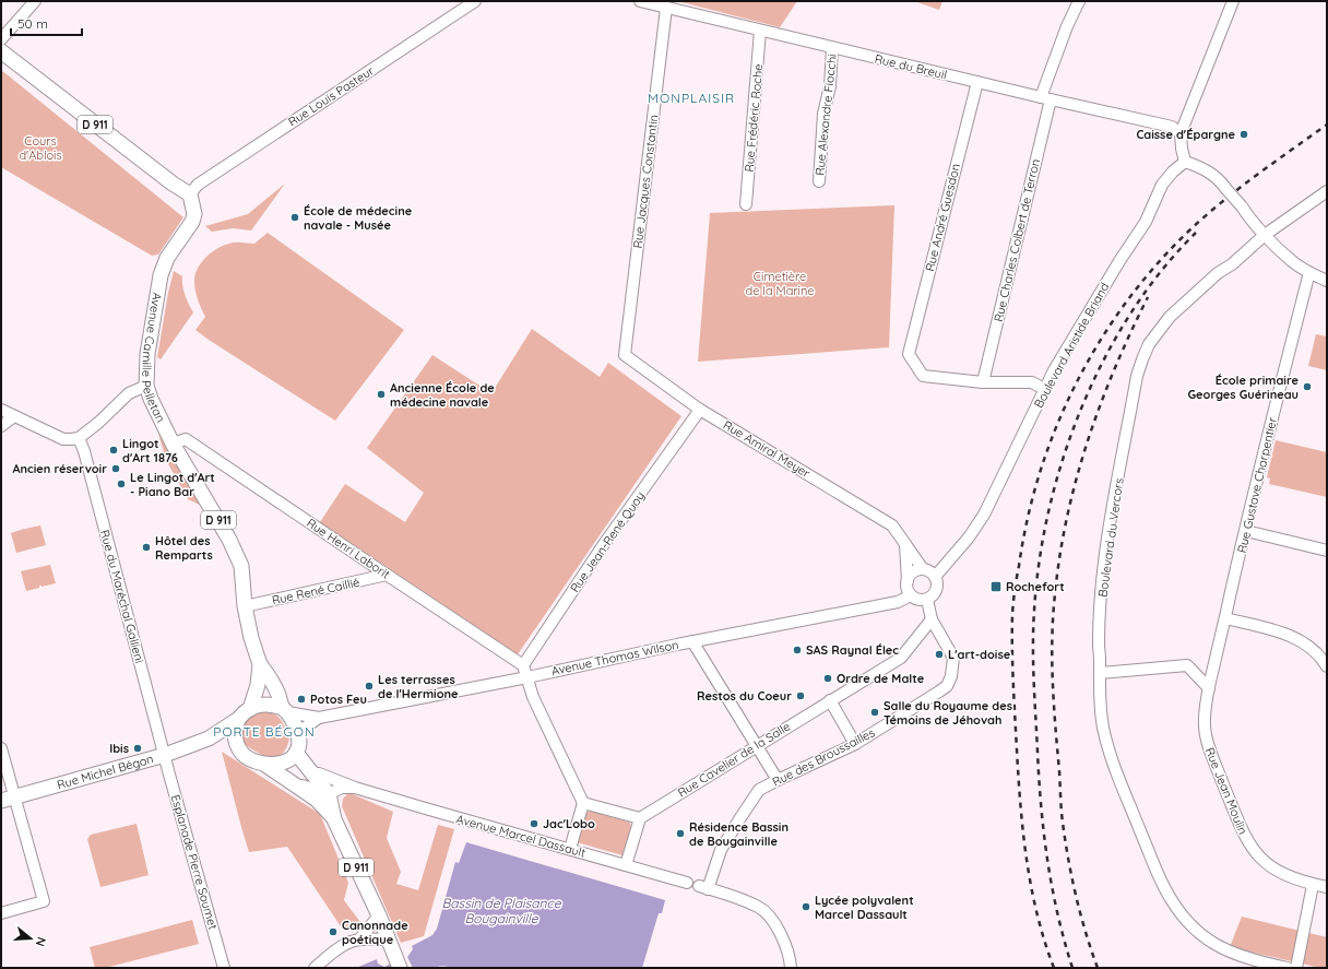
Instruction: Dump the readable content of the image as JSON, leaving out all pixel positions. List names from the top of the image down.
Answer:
{
  "streets": {
    "main road": ["D 911", "Avenue Camille Pelletan", "Rue Michel Bégon"],
    "street": [
      "Rue du Breuil",
      "Rue Louis Pasteur",
      "Rue Alexandre Fiocchi",
      "Rue Frédéric Roche",
      "Rue Jacques Constantin",
      "Rue André Guesdon",
      "Rue Charles Colbert de Terron",
      "Boulevard Aristide Briand",
      "Rue Amiral Meyer",
      "Rue Gustave Charpentier",
      "Boulevard du Vercors",
      "Rue Jean-René Quoy",
      "Rue Henri Laborit",
      "Rue René Caillié",
      "Rue du Maréchal Gallieni",
      "Avenue Thomas Wilson",
      "Rue des Broussailles",
      "Rue Cavelier de la Salle",
      "Rue Jean Moulin",
      "Avenue Marcel Dassault",
      "Esplanade Pierre Soumet"
    ]
  },
  "crossings": [
    ["Rue du Breuil", "Rue Alexandre Fiocchi"],
    ["Rue du Breuil", "Rue Frédéric Roche"],
    ["Rue du Breuil", "Rue Jacques Constantin"],
    ["Rue du Breuil", "Rue André Guesdon"],
    ["Rue du Breuil", "Rue Charles Colbert de Terron"],
    ["Rue Louis Pasteur", "D 911"],
    ["Rue Louis Pasteur", "Avenue Camille Pelletan"],
    ["D 911", "Avenue Camille Pelletan"],
    ["D 911", "Avenue Thomas Wilson"],
    ["D 911", "Rue Michel Bégon"],
    ["D 911", "Avenue Marcel Dassault"],
    ["Rue Jacques Constantin", "Rue Amiral Meyer"],
    ["Rue André Guesdon", "Rue Charles Colbert de Terron"],
    ["Boulevard Aristide Briand", "Rue Amiral Meyer"],
    ["Boulevard Aristide Briand", "Avenue Thomas Wilson"],
    ["Boulevard Aristide Briand", "Rue des Broussailles"],
    ["Avenue Camille Pelletan", "Rue Henri Laborit"],
    ["Avenue Camille Pelletan", "Rue René Caillié"],
    ["Avenue Camille Pelletan", "Avenue Thomas Wilson"],
    ["Avenue Camille Pelletan", "Rue Michel Bégon"],
    ["Rue Amiral Meyer", "Rue Jean-René Quoy"],
    ["Rue Amiral Meyer", "Avenue Thomas Wilson"],
    ["Rue Amiral Meyer", "Rue des Broussailles"],
    ["Rue Gustave Charpentier", "Rue Jean Moulin"],
    ["Rue Jean-René Quoy", "Rue Henri Laborit"],
    ["Rue Henri Laborit", "Rue René Caillié"],
    ["Rue du Maréchal Gallieni", "Rue Michel Bégon"],
    ["Rue du Maréchal Gallieni", "Esplanade Pierre Soumet"],
    ["Avenue Thomas Wilson", "Rue des Broussailles"],
    ["Avenue Thomas Wilson", "Rue Michel Bégon"],
    ["Rue des Broussailles", "Rue Cavelier de la Salle"],
    ["Rue Michel Bégon", "Esplanade Pierre Soumet"]
  ],
  "districts": ["MONPLAISIR", "PORTE BÉGON"],
  "water": ["Bassin de Plaisance Bougainville"],
  "parks": ["Cours d'Ablois", "Cimetière de la Marine"],
  "places": {
    "other": [
      "Caisse d'Épargne",
      "École de médecine navale - Musée",
      "École primaire Georges Guérineau",
      "Ancienne École de médecine navale",
      "Lingot d'Art 1876",
      "Ancien réservoir",
      "Le Lingot d'Art - Piano Bar",
      "Hôtel des Remparts",
      "SAS Raynal Élec",
      "L'art-doise",
      "Ordre de Malte",
      "Les terrasses de l'Hermione",
      "Restos du Coeur",
      "Potos Feu",
      "Salle du Royaume des Témoins de Jéhovah",
      "Ibis",
      "Jac'Lobo",
      "Résidence Bassin de Bougainville",
      "Lycée polyvalent Marcel Dassault",
      "Canonnade poétique"
    ],
    "transit": ["Rochefort"]
  },
  "scale_bar": "50 m",
  "north": "right"
}
